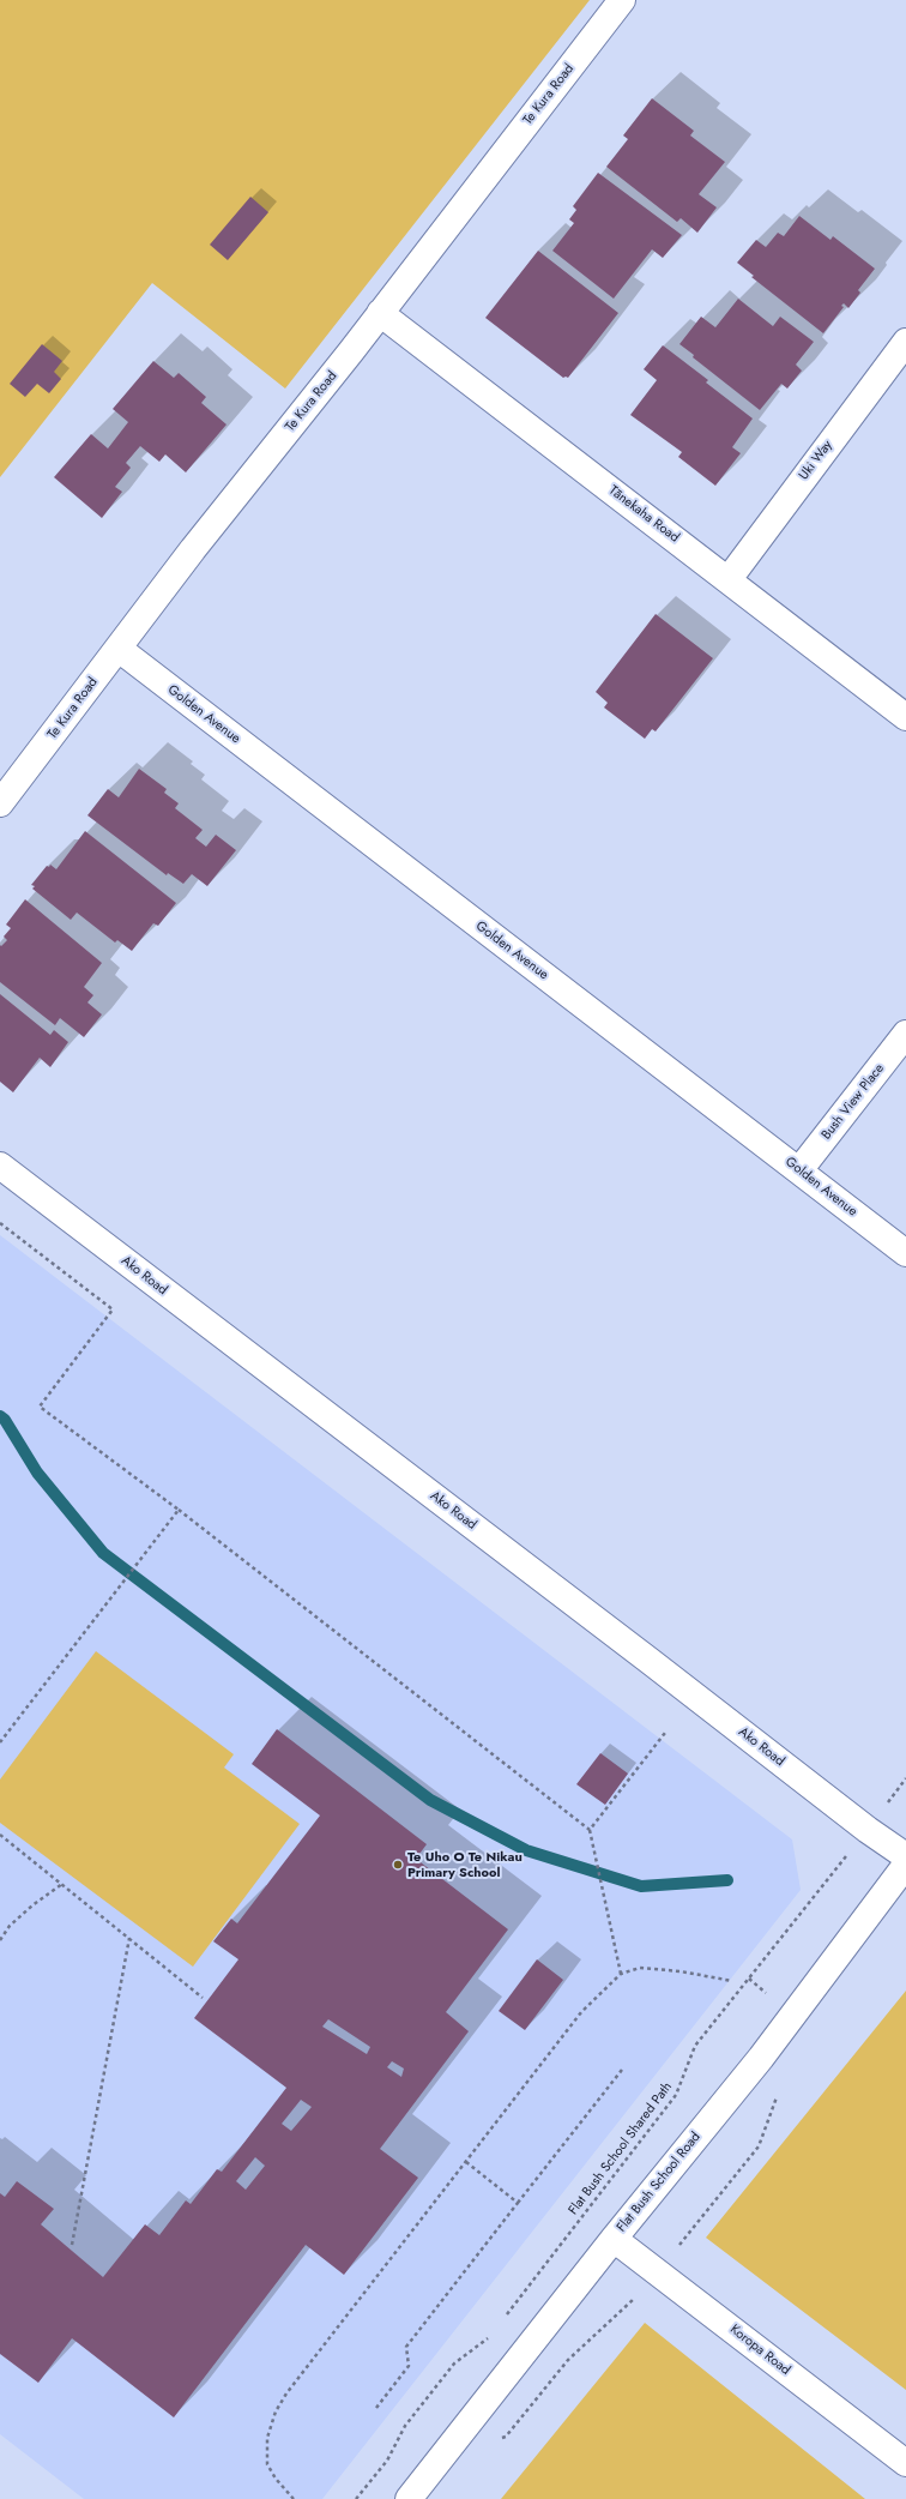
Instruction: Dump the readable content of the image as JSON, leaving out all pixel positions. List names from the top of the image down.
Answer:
{
  "streets": {
    "street": [
      "Te Kura Road",
      "Uki Way",
      "Tānekaha Road",
      "Golden Avenue",
      "Bush View Place",
      "Ako Road",
      "Flat Bush School Road",
      "Koropa Road"
    ],
    "path": ["Flat Bush School Shared Path"]
  },
  "crossings": [
    ["Te Kura Road", "Tānekaha Road"],
    ["Te Kura Road", "Golden Avenue"],
    ["Uki Way", "Tānekaha Road"],
    ["Golden Avenue", "Bush View Place"],
    ["Ako Road", "Flat Bush School Shared Path"],
    ["Flat Bush School Road", "Koropa Road"]
  ],
  "places": ["Te Uho O Te Nikau Primary School"]
}
